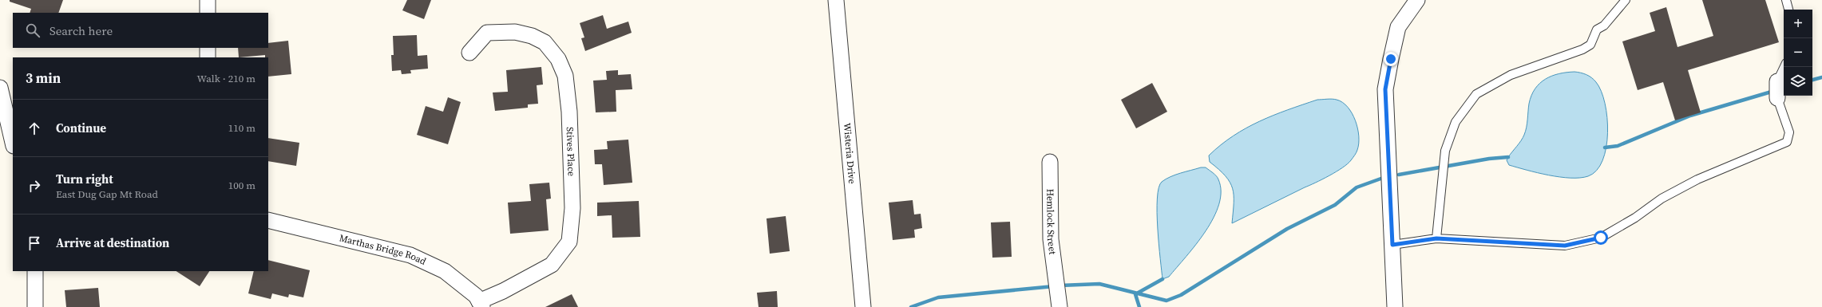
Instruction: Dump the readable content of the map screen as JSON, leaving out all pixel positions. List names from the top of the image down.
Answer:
{
  "streets": {
    "street": [
      "Stives Place",
      "Wisteria Drive",
      "Hemlock Street",
      "Marthas Bridge Road"
    ]
  },
  "crossings": [
    ["Stives Place", "Marthas Bridge Road"]
  ],
  "page": {
    "map_buttons": ["+", "−"],
    "search": "Search here",
    "heading": ["3 min", "Walk · 210 m"],
    "list": [
      ["Continue", "110 m"],
      ["Turn right", "East Dug Gap Mt Road", "100 m"],
      "Arrive at destination"
    ]
  }
}
